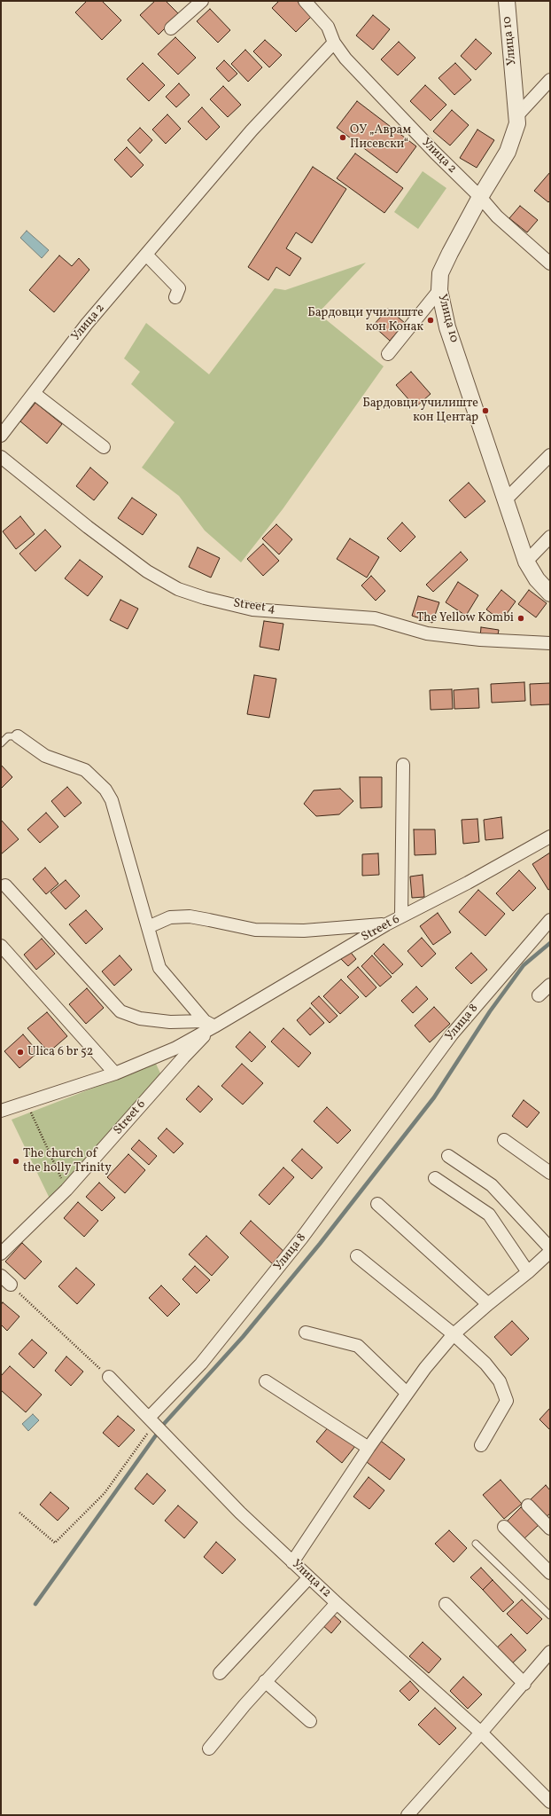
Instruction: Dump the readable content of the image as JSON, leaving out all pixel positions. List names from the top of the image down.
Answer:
{
  "streets": {
    "street": [
      "Улица 10",
      "Улица 2",
      "Street 4",
      "Street 6",
      "Улица 8",
      "Улица 12"
    ]
  },
  "crossings": [
    ["Улица 10", "Улица 2"],
    ["Улица 8", "Улица 12"]
  ],
  "places": [
    "ОУ „Аврам Писевски“",
    "Бардовци училиште кон Конак",
    "Бардовци училиште кон Центар",
    "The Yellow Kombi",
    "Ulica 6 br 52",
    "Тhe church of the holly Trinity"
  ]
}
